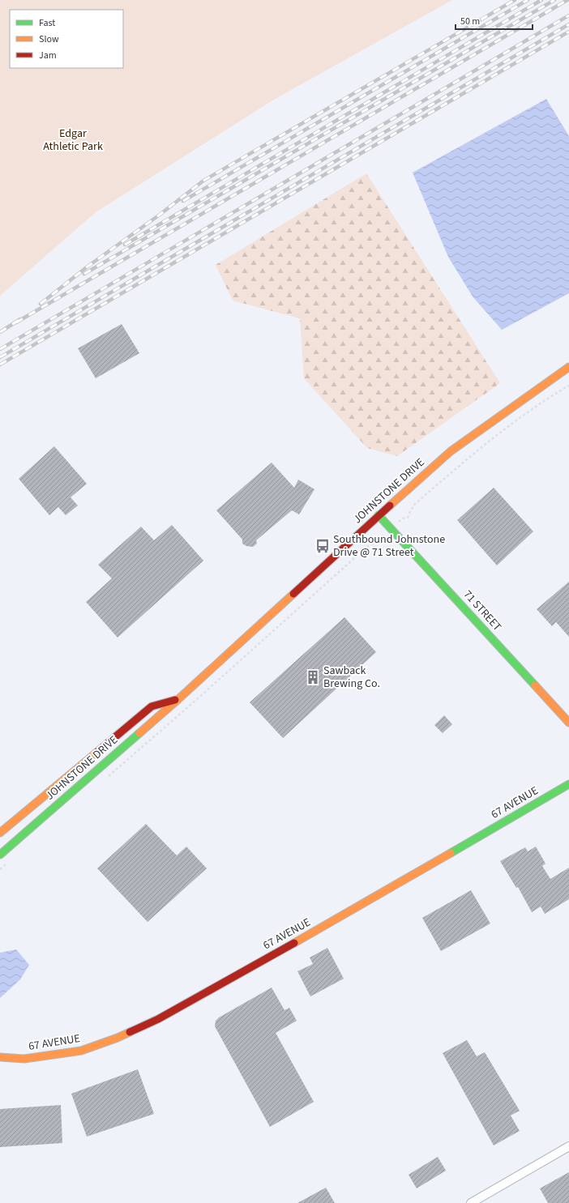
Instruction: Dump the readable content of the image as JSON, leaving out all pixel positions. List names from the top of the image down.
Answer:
{
  "streets": {
    "main road": ["JOHNSTONE DRIVE", "71 STREET", "67 AVENUE"]
  },
  "crossings": [
    ["JOHNSTONE DRIVE", "71 STREET"]
  ],
  "parks": ["Edgar Athletic Park"],
  "places": {
    "bus stop": ["Southbound Johnstone Drive @ 71 Street"],
    "building": ["Sawback Brewing Co."]
  },
  "legend": ["Fast", "Slow", "Jam"],
  "scale_bar": "50 m"
}
